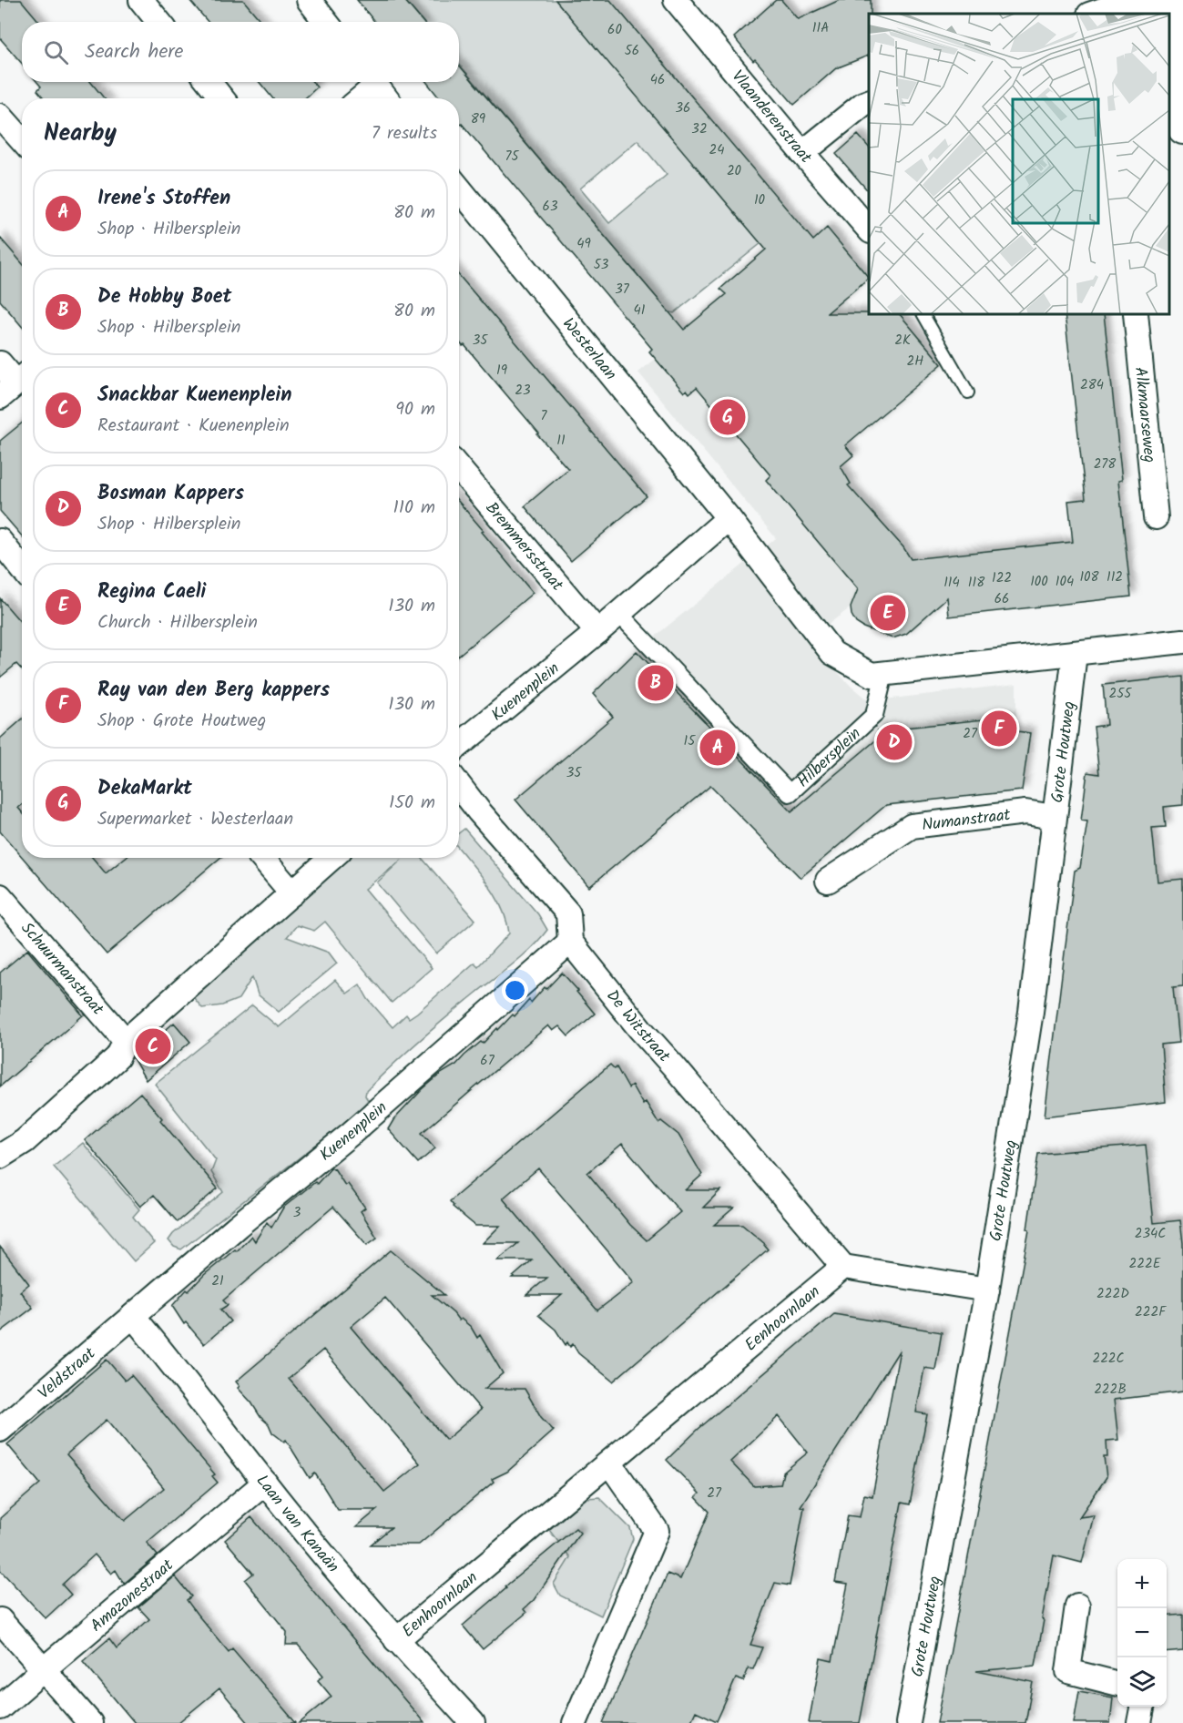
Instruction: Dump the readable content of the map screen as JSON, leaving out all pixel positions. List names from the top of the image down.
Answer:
{
  "streets": {
    "street": [
      "Vlaanderenstraat",
      "Westerlaan",
      "Alkmaarseweg",
      "Bremmersstraat",
      "Kuenenplein",
      "Grote Houtweg",
      "Hilbersplein",
      "Numanstraat",
      "Schuurmanstraat",
      "De Witstraat",
      "Eenhoornlaan",
      "Veldstraat",
      "Laan van Kanaän",
      "Amazonestraat"
    ]
  },
  "crossings": [
    ["Bremmersstraat", "Kuenenplein"],
    ["Kuenenplein", "De Witstraat"],
    ["Kuenenplein", "Veldstraat"],
    ["Kuenenplein", "Laan van Kanaän"],
    ["Grote Houtweg", "Numanstraat"],
    ["De Witstraat", "Eenhoornlaan"],
    ["Eenhoornlaan", "Laan van Kanaän"],
    ["Veldstraat", "Laan van Kanaän"],
    ["Laan van Kanaän", "Amazonestraat"]
  ],
  "house_numbers": [
    "11A",
    "60",
    "56",
    "46",
    "36",
    "89",
    "32",
    "24",
    "75",
    "20",
    "10",
    "63",
    "49",
    "53",
    "37",
    "41",
    "35",
    "2K",
    "2H",
    "19",
    "284",
    "23",
    "7",
    "11",
    "278",
    "108",
    "112",
    "122",
    "100",
    "104",
    "114",
    "118",
    "66",
    "255",
    "27",
    "15",
    "35",
    "67",
    "3",
    "234C",
    "222E",
    "21",
    "222D",
    "222F",
    "222C",
    "222B",
    "27"
  ],
  "page": {
    "search": "Search here",
    "heading": ["Nearby", "7 results"],
    "list": [
      {
        "mark": "A",
        "name": "Irene's Stoffen",
        "note": "Shop · Hilbersplein",
        "value": "80 m"
      },
      {
        "mark": "B",
        "name": "De Hobby Boet",
        "note": "Shop · Hilbersplein",
        "value": "80 m"
      },
      {
        "mark": "C",
        "name": "Snackbar Kuenenplein",
        "note": "Restaurant · Kuenenplein",
        "value": "90 m"
      },
      {
        "mark": "D",
        "name": "Bosman Kappers",
        "note": "Shop · Hilbersplein",
        "value": "110 m"
      },
      {
        "mark": "E",
        "name": "Regina Caeli",
        "note": "Church · Hilbersplein",
        "value": "130 m"
      },
      {
        "mark": "F",
        "name": "Ray van den Berg kappers",
        "note": "Shop · Grote Houtweg",
        "value": "130 m"
      },
      {
        "mark": "G",
        "name": "DekaMarkt",
        "note": "Supermarket · Westerlaan",
        "value": "150 m"
      }
    ],
    "pins": [
      "G",
      "E",
      "B",
      "F",
      "D",
      "A",
      "C"
    ],
    "map_buttons": ["+", "−"]
  }
}
